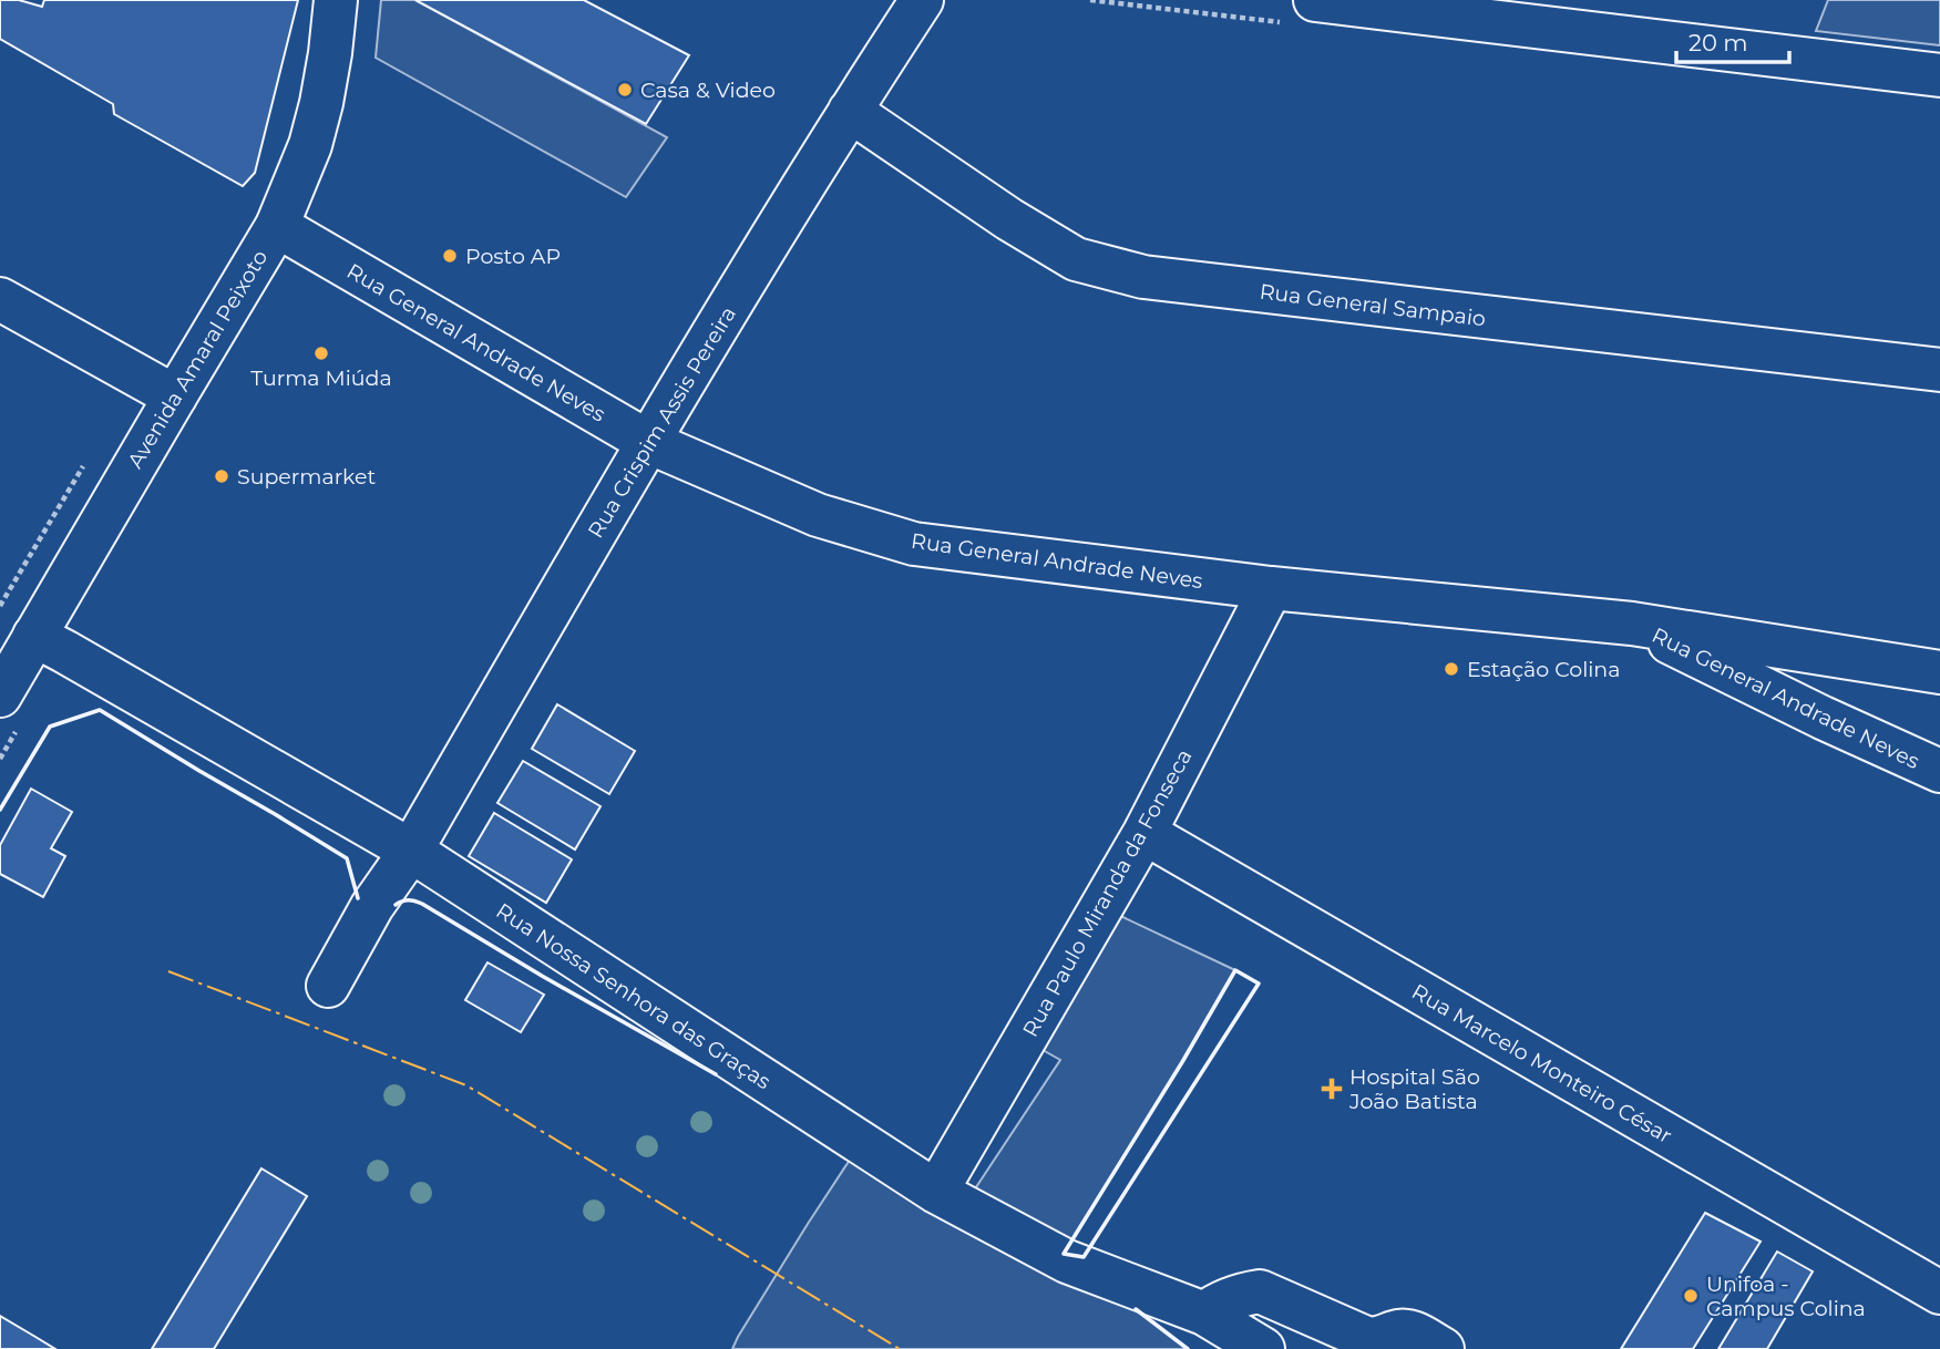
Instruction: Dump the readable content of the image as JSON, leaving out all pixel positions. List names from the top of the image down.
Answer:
{
  "streets": {
    "street": [
      "Rua General Sampaio",
      "Rua General Andrade Neves",
      "Avenida Amaral Peixoto",
      "Rua Crispim Assis Pereira",
      "Rua Paulo Miranda da Fonseca",
      "Rua Nossa Senhora das Graças",
      "Rua Marcelo Monteiro César"
    ]
  },
  "crossings": [
    ["Rua General Sampaio", "Rua Crispim Assis Pereira"],
    ["Rua General Andrade Neves", "Avenida Amaral Peixoto"],
    ["Rua General Andrade Neves", "Rua Crispim Assis Pereira"],
    ["Rua General Andrade Neves", "Rua Paulo Miranda da Fonseca"],
    ["Avenida Amaral Peixoto", "Rua Nossa Senhora das Graças"],
    ["Rua Crispim Assis Pereira", "Rua Nossa Senhora das Graças"],
    ["Rua Paulo Miranda da Fonseca", "Rua Nossa Senhora das Graças"],
    ["Rua Paulo Miranda da Fonseca", "Rua Marcelo Monteiro César"]
  ],
  "places": {
    "other": [
      "Casa & Video",
      "Posto AP",
      "Turma Miúda",
      "Supermarket",
      "Estação Colina",
      "Unifoa - Campus Colina"
    ],
    "health": ["Hospital São João Batista"]
  },
  "scale_bar": "20 m"
}
